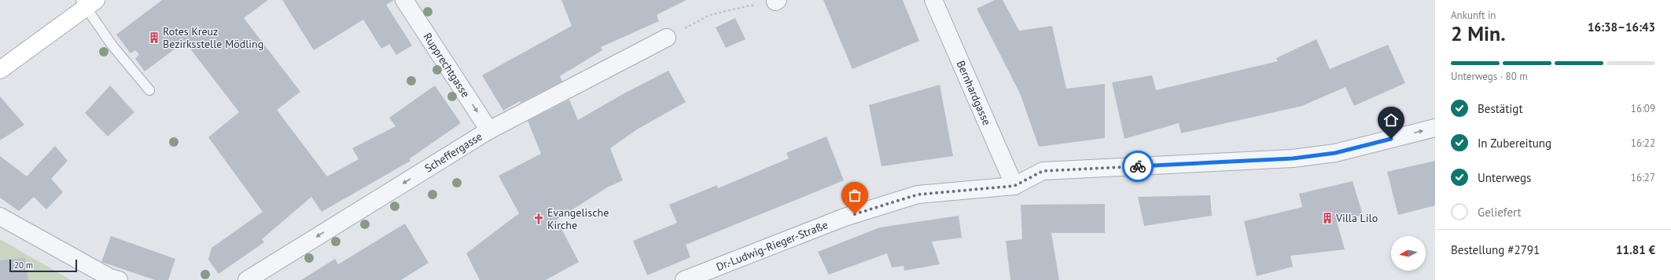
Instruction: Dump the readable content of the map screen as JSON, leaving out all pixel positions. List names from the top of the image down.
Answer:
{
  "streets": {
    "street": [
      "Rupprechtgasse",
      "Bernhardgasse",
      "Scheffergasse",
      "Dr.-Ludwig-Rieger-Straße"
    ]
  },
  "crossings": [
    ["Rupprechtgasse", "Scheffergasse"],
    ["Bernhardgasse", "Dr.-Ludwig-Rieger-Straße"]
  ],
  "one_way": ["Rupprechtgasse", "Scheffergasse", "Dr.-Ludwig-Rieger-Straße"],
  "places": {
    "building": ["Rotes Kreuz Bezirksstelle Mödling", "Villa Lilo"],
    "church": ["Evangelische Kirche"]
  },
  "scale_bar": "20 m",
  "north": "left",
  "page": {
    "heading": ["2 Min.", "Ankunft in", "16:38–16:43"],
    "panel": ["Bestellung #2791", "11.81 €"],
    "bar": "Unterwegs · 80 m",
    "list": [
      ["Bestätigt", "16:09"],
      ["In Zubereitung", "16:22"],
      ["Unterwegs", "16:27"],
      "Geliefert"
    ],
    "scale": "20 m"
  }
}
